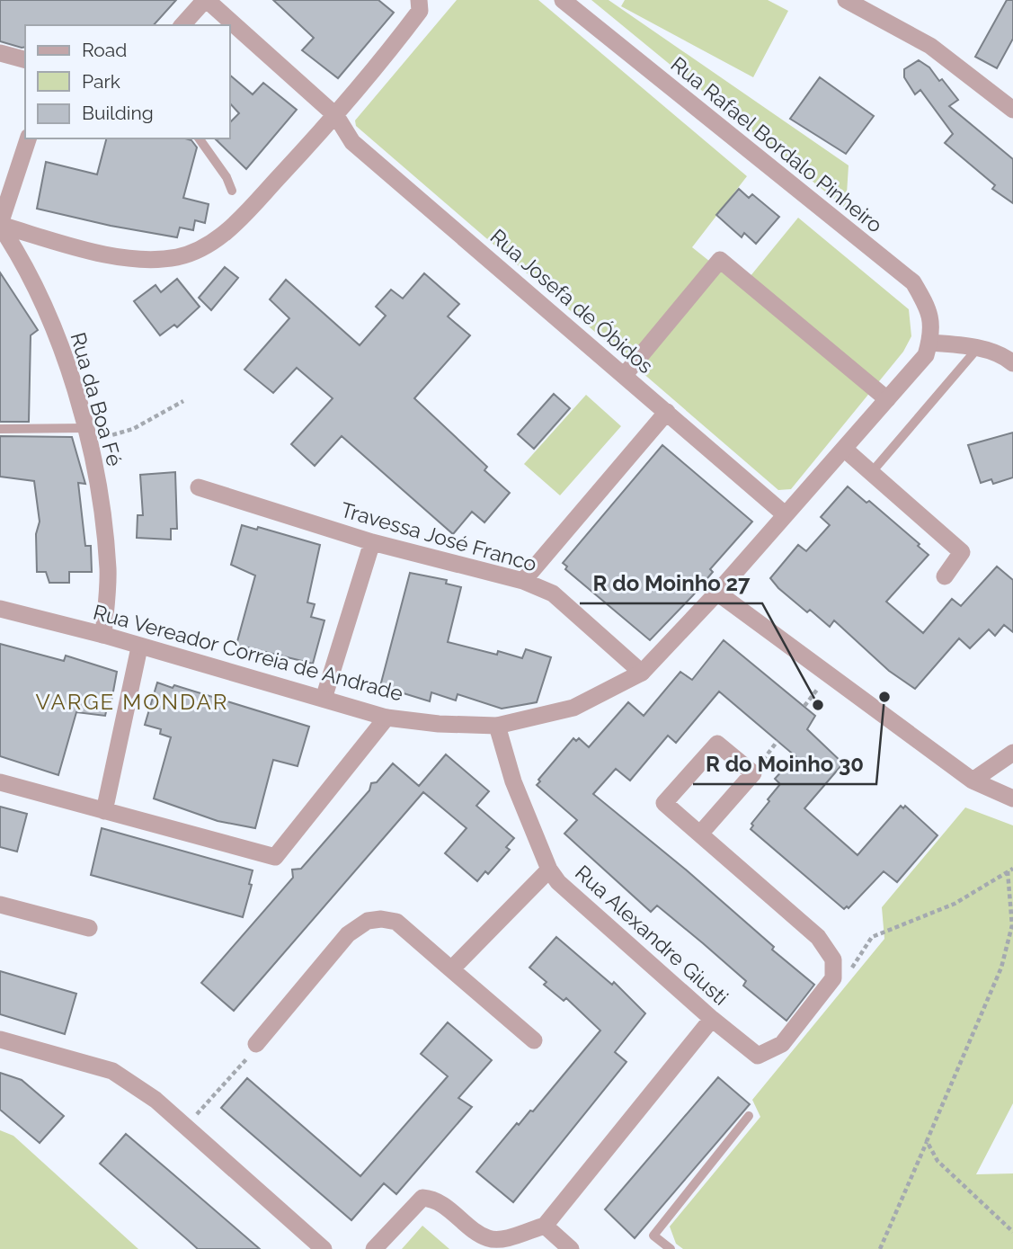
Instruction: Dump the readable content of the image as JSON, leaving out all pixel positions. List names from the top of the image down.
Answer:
{
  "streets": {
    "street": [
      "Rua Rafael Bordalo Pinheiro",
      "Rua Josefa de Óbidos",
      "Rua da Boa Fé",
      "Travessa José Franco",
      "Rua Vereador Correia de Andrade",
      "Rua Alexandre Giusti"
    ]
  },
  "crossings": [
    ["Rua Rafael Bordalo Pinheiro", "Rua Vereador Correia de Andrade"],
    ["Rua Josefa de Óbidos", "Rua Vereador Correia de Andrade"],
    ["Rua da Boa Fé", "Rua Vereador Correia de Andrade"],
    ["Travessa José Franco", "Rua Vereador Correia de Andrade"],
    ["Rua Vereador Correia de Andrade", "Rua Alexandre Giusti"]
  ],
  "districts": ["VARGE MONDAR"],
  "places": ["R do Moinho 30", "R do Moinho 27"],
  "legend": ["Road", "Park", "Building"]
}
